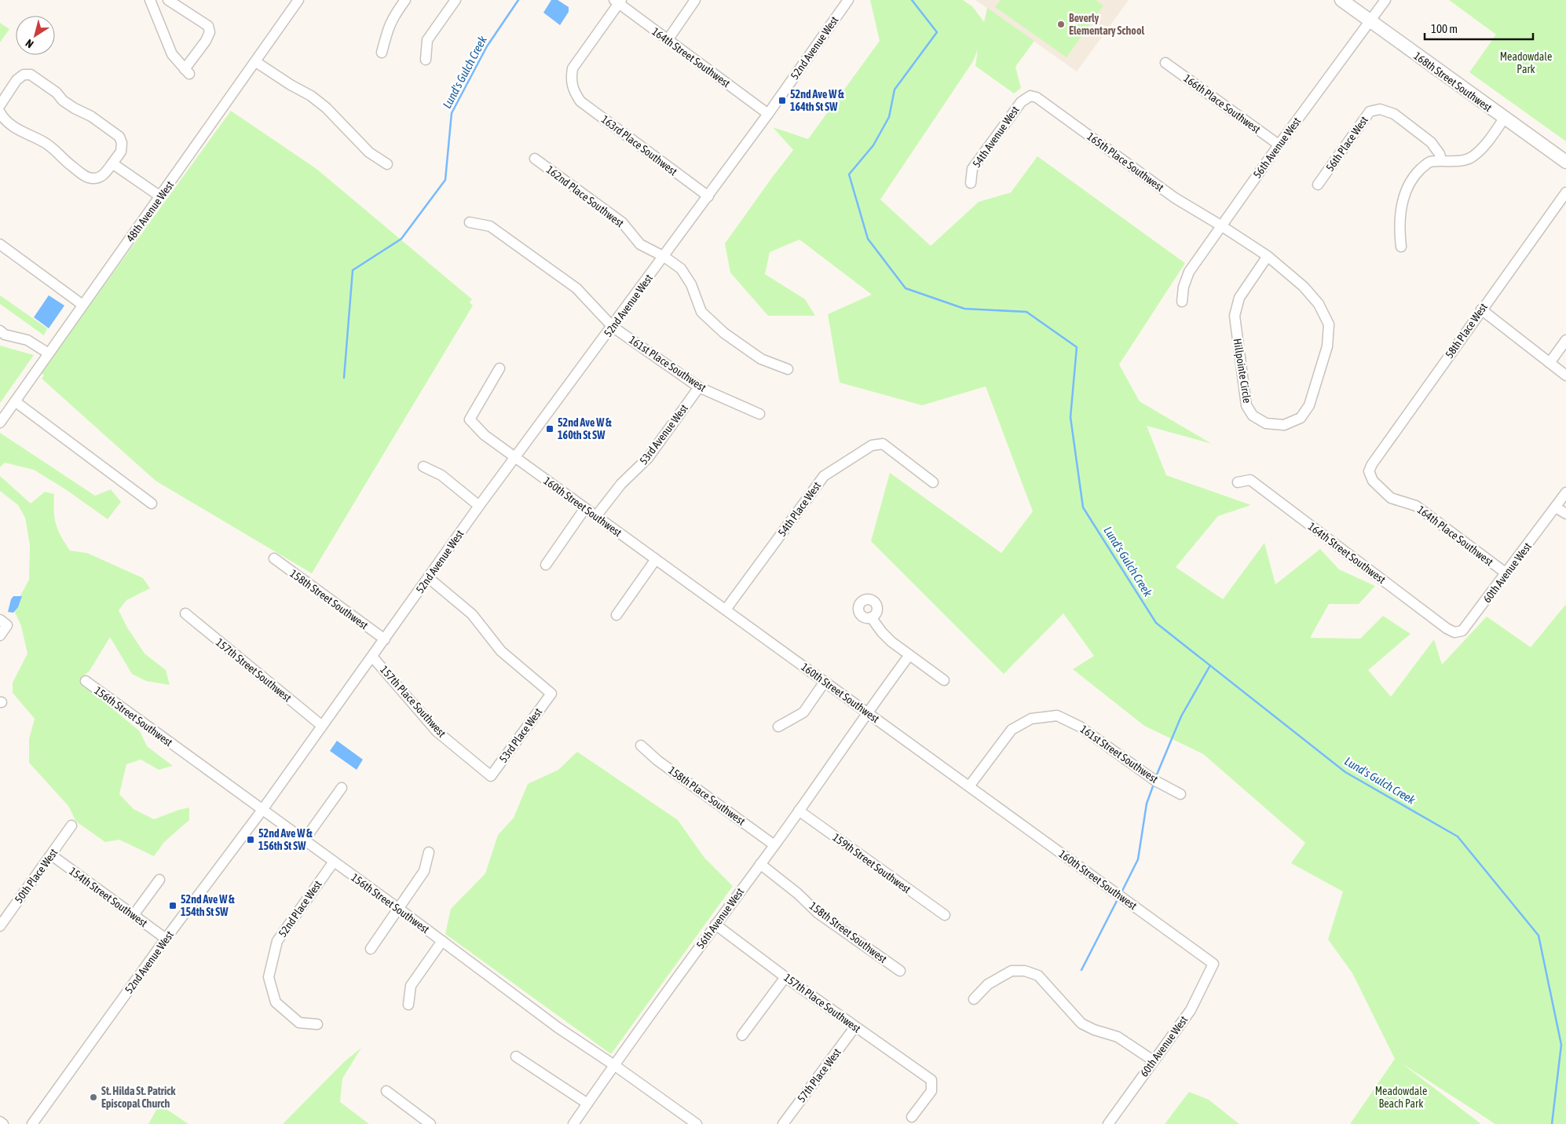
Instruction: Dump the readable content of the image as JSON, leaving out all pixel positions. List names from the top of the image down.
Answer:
{
  "streets": {
    "main road": ["168th Street Southwest"],
    "street": [
      "52nd Avenue West",
      "164th Street Southwest",
      "166th Place Southwest",
      "54th Avenue West",
      "56th Place West",
      "163rd Place Southwest",
      "56th Avenue West",
      "165th Place Southwest",
      "162nd Place Southwest",
      "48th Avenue West",
      "58th Place West",
      "161st Place Southwest",
      "Hillpointe Circle",
      "53rd Avenue West",
      "160th Street Southwest",
      "54th Place West",
      "164th Place Southwest",
      "60th Avenue West",
      "158th Street Southwest",
      "157th Street Southwest",
      "157th Place Southwest",
      "156th Street Southwest",
      "53rd Place West",
      "161st Street Southwest",
      "158th Place Southwest",
      "159th Street Southwest",
      "50th Place West",
      "154th Street Southwest",
      "52nd Place West",
      "57th Place West"
    ]
  },
  "crossings": [
    ["52nd Avenue West", "164th Street Southwest"],
    ["52nd Avenue West", "163rd Place Southwest"],
    ["52nd Avenue West", "162nd Place Southwest"],
    ["52nd Avenue West", "161st Place Southwest"],
    ["52nd Avenue West", "160th Street Southwest"],
    ["52nd Avenue West", "158th Street Southwest"],
    ["52nd Avenue West", "157th Street Southwest"],
    ["52nd Avenue West", "157th Place Southwest"],
    ["52nd Avenue West", "156th Street Southwest"],
    ["52nd Avenue West", "53rd Place West"],
    ["52nd Avenue West", "154th Street Southwest"],
    ["164th Street Southwest", "163rd Place Southwest"],
    ["164th Street Southwest", "60th Avenue West"],
    ["168th Street Southwest", "56th Avenue West"],
    ["166th Place Southwest", "56th Avenue West"],
    ["54th Avenue West", "165th Place Southwest"],
    ["56th Avenue West", "165th Place Southwest"],
    ["56th Avenue West", "Hillpointe Circle"],
    ["56th Avenue West", "160th Street Southwest"],
    ["56th Avenue West", "158th Street Southwest"],
    ["56th Avenue West", "157th Place Southwest"],
    ["56th Avenue West", "156th Street Southwest"],
    ["56th Avenue West", "158th Place Southwest"],
    ["56th Avenue West", "159th Street Southwest"],
    ["165th Place Southwest", "Hillpointe Circle"],
    ["58th Place West", "164th Place Southwest"],
    ["161st Place Southwest", "53rd Avenue West"],
    ["53rd Avenue West", "160th Street Southwest"],
    ["160th Street Southwest", "54th Place West"],
    ["160th Street Southwest", "60th Avenue West"],
    ["160th Street Southwest", "161st Street Southwest"],
    ["164th Place Southwest", "60th Avenue West"],
    ["157th Place Southwest", "53rd Place West"],
    ["157th Place Southwest", "57th Place West"],
    ["156th Street Southwest", "52nd Place West"],
    ["50th Place West", "154th Street Southwest"]
  ],
  "water": ["Lund's Gulch Creek"],
  "parks": ["Meadowdale Park", "Meadowdale Beach Park"],
  "places": {
    "other": ["Beverly Elementary School", "St. Hilda St. Patrick Episcopal Church"],
    "transit": [
      "52nd Ave W & 164th St SW",
      "52nd Ave W & 160th St SW",
      "52nd Ave W & 156th St SW",
      "52nd Ave W & 154th St SW"
    ]
  },
  "scale_bar": "100 m",
  "north": "bottom left"
}
